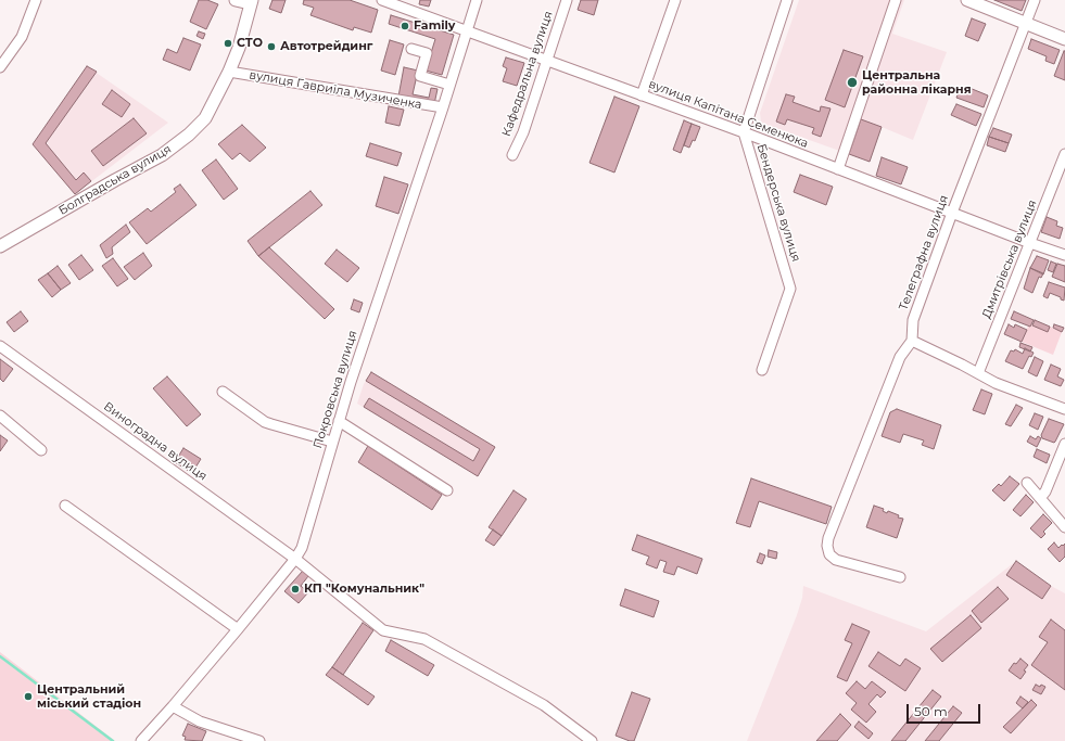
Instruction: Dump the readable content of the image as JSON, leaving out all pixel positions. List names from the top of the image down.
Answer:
{
  "streets": {
    "main road": ["Болградська вулиця"],
    "street": [
      "Кафедральна вулиця",
      "вулиця Гавриїла Музиченка",
      "вулиця Капітана Семенюка",
      "Бендерська вулиця",
      "Телеграфна вулиця",
      "Дмитрівська вулиця",
      "Покровська вулиця",
      "Виноградна вулиця"
    ]
  },
  "crossings": [
    ["Кафедральна вулиця", "вулиця Капітана Семенюка"],
    ["вулиця Гавриїла Музиченка", "Болградська вулиця"],
    ["вулиця Гавриїла Музиченка", "Покровська вулиця"],
    ["вулиця Капітана Семенюка", "Бендерська вулиця"],
    ["вулиця Капітана Семенюка", "Телеграфна вулиця"],
    ["вулиця Капітана Семенюка", "Дмитрівська вулиця"],
    ["вулиця Капітана Семенюка", "Покровська вулиця"],
    ["Покровська вулиця", "Виноградна вулиця"]
  ],
  "places": [
    "Family",
    "СТО",
    "Автотрейдинг",
    "Центральна районна лікарня",
    "КП \"Комунальник\"",
    "Центральний міський стадіон"
  ],
  "scale_bar": "50 m"
}
